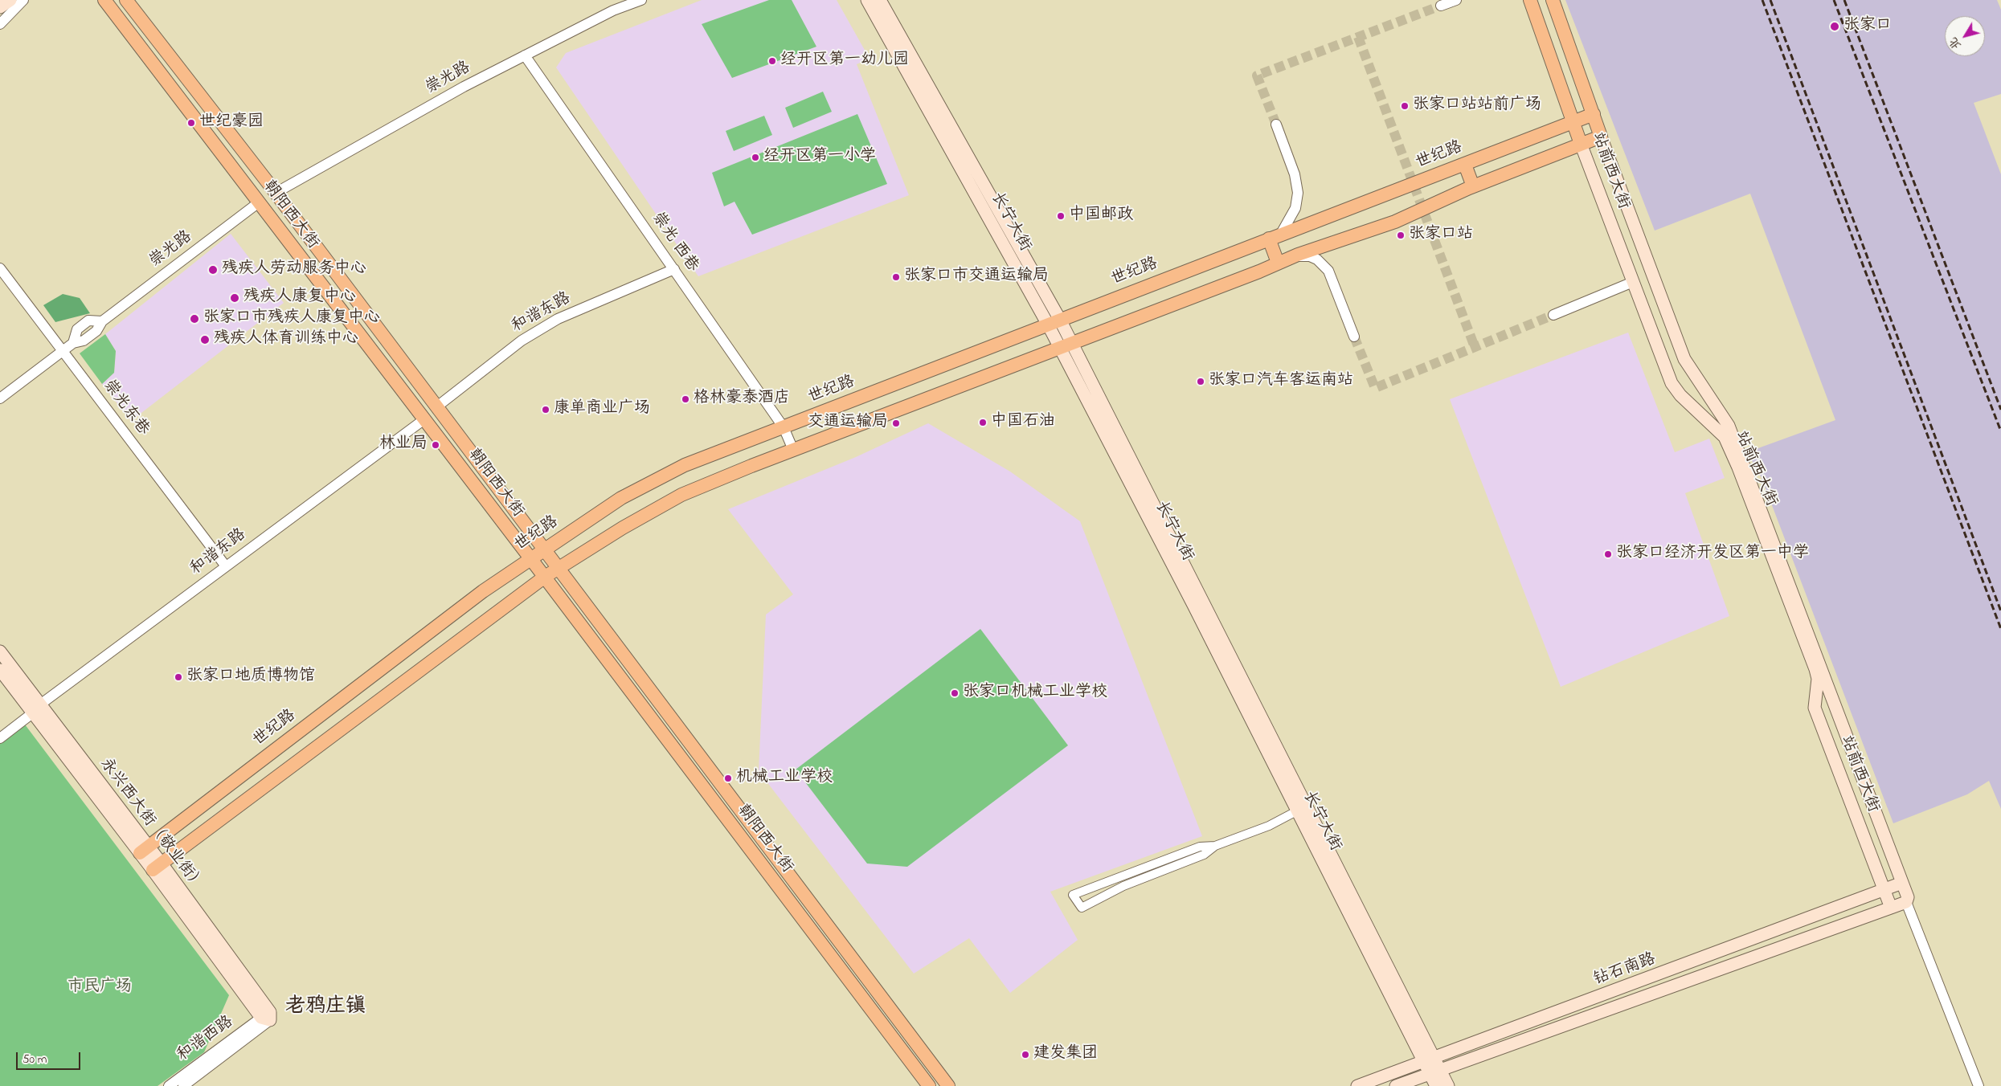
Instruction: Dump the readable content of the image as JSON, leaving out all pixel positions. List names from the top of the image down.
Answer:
{
  "streets": {
    "main road": [
      "世纪路",
      "站前西大街",
      "朝阳西大街",
      "长宁大街",
      "永兴西大街（敬业街）",
      "钻石南路"
    ],
    "street": [
      "崇光路",
      "崇光 西巷",
      "和谐东路",
      "崇光东巷",
      "和谐西路"
    ]
  },
  "crossings": [
    ["崇光路", "朝阳西大街"],
    ["崇光路", "崇光 西巷"],
    ["崇光路", "崇光东巷"],
    ["世纪路", "站前西大街"],
    ["世纪路", "朝阳西大街"],
    ["世纪路", "长宁大街"],
    ["世纪路", "崇光 西巷"],
    ["世纪路", "永兴西大街（敬业街）"],
    ["站前西大街", "钻石南路"],
    ["朝阳西大街", "和谐东路"],
    ["长宁大街", "钻石南路"],
    ["崇光 西巷", "和谐东路"],
    ["和谐东路", "崇光东巷"],
    ["和谐东路", "永兴西大街（敬业街）"],
    ["永兴西大街（敬业街）", "和谐西路"]
  ],
  "districts": ["老鸦庄镇"],
  "parks": ["市民广场"],
  "places": [
    "张家口",
    "经开区第一幼儿园",
    "张家口站站前广场",
    "世纪豪园",
    "经开区第一小学",
    "中国邮政",
    "张家口站",
    "残疾人劳动服务中心",
    "张家口市交通运输局",
    "残疾人康复中心",
    "张家口市残疾人康复中心",
    "残疾人体育训练中心",
    "张家口汽车客运南站",
    "格林豪泰酒店",
    "康单商业广场",
    "中国石油",
    "交通运输局",
    "林业局",
    "张家口经济开发区第一中学",
    "张家口地质博物馆",
    "张家口机械工业学校",
    "机械工业学校",
    "建发集团"
  ],
  "scale_bar": "50 m",
  "north": "bottom left"
}
